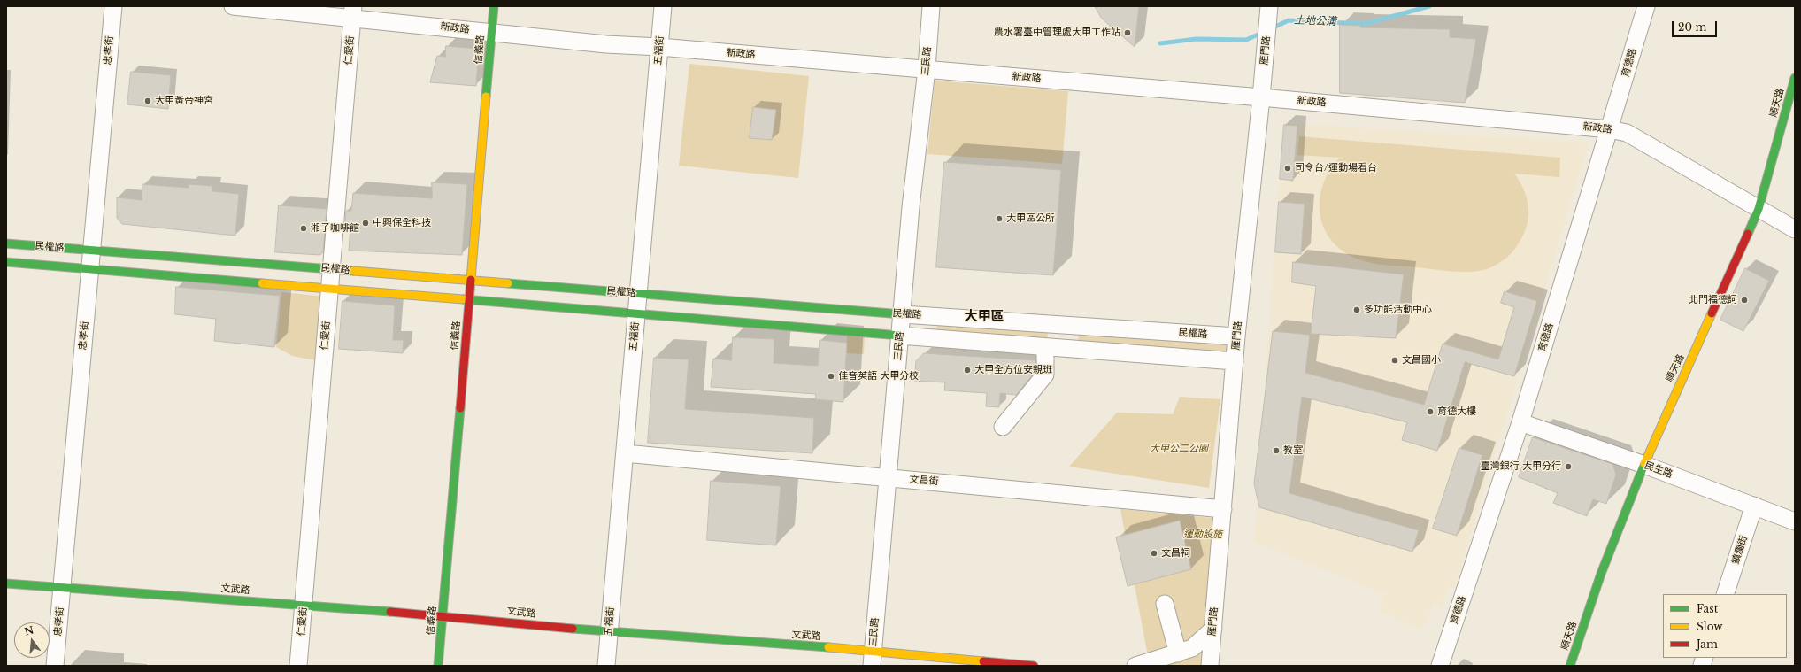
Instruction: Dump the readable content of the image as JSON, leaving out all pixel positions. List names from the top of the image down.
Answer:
{
  "streets": {
    "street": [
      "新政路",
      "信義路",
      "忠孝街",
      "仁愛街",
      "五福街",
      "雁門路",
      "三民路",
      "育德路",
      "順天路",
      "民權路",
      "民生路",
      "文昌街",
      "鎮瀾街",
      "文武路"
    ]
  },
  "crossings": [
    ["新政路", "信義路"],
    ["新政路", "仁愛街"],
    ["新政路", "五福街"],
    ["新政路", "雁門路"],
    ["新政路", "三民路"],
    ["新政路", "育德路"],
    ["新政路", "順天路"],
    ["信義路", "民權路"],
    ["信義路", "文武路"],
    ["忠孝街", "民權路"],
    ["忠孝街", "文武路"],
    ["仁愛街", "民權路"],
    ["仁愛街", "文武路"],
    ["五福街", "民權路"],
    ["五福街", "文昌街"],
    ["五福街", "文武路"],
    ["雁門路", "民權路"],
    ["雁門路", "文昌街"],
    ["三民路", "民權路"],
    ["三民路", "文昌街"],
    ["三民路", "文武路"],
    ["育德路", "民生路"],
    ["順天路", "民生路"],
    ["民生路", "鎮瀾街"]
  ],
  "districts": ["大甲區"],
  "water": ["土地公溝"],
  "parks": ["大甲公二公園", "運動設施"],
  "places": [
    "農水署臺中管理處大甲工作站",
    "大甲黃帝神宮",
    "司令台/運動場看台",
    "大甲區公所",
    "中興保全科技",
    "湘子咖啡館",
    "北門福德詞",
    "多功能活動中心",
    "文昌國小",
    "大甲全方位安親班",
    "佳音英語 大甲分校",
    "育德大樓",
    "教室",
    "臺灣銀行 大甲分行",
    "文昌祠"
  ],
  "legend": ["Fast", "Slow", "Jam"],
  "scale_bar": "20 m",
  "north": "top"
}
